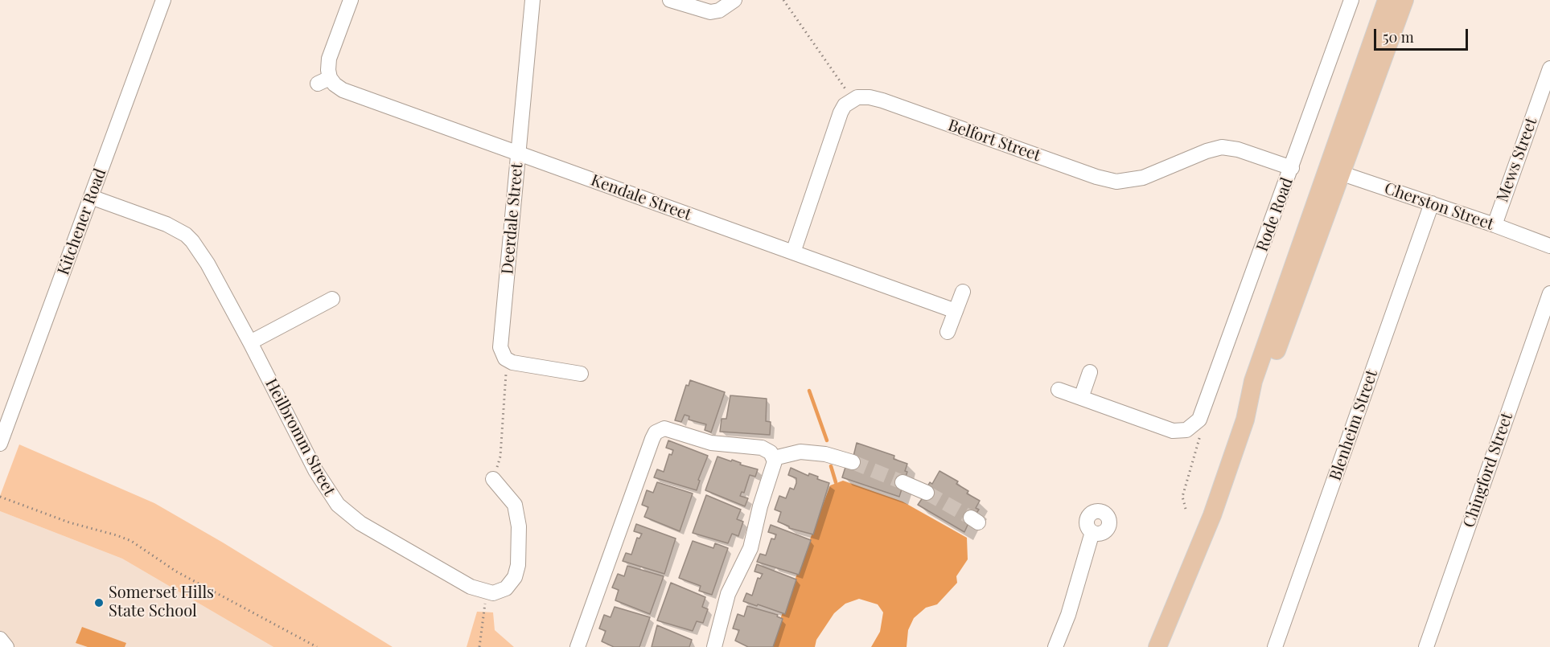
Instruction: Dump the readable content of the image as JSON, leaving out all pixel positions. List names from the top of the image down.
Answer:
{
  "streets": {
    "street": [
      "Belfort Street",
      "Mews Street",
      "Kendale Street",
      "Cherston Street",
      "Rode Road",
      "Deerdale Street",
      "Kitchener Road",
      "Blenheim Street",
      "Heilbromm Street",
      "Chingford Street"
    ]
  },
  "crossings": [
    ["Belfort Street", "Rode Road"],
    ["Mews Street", "Cherston Street"],
    ["Kendale Street", "Deerdale Street"],
    ["Cherston Street", "Blenheim Street"],
    ["Kitchener Road", "Heilbromm Street"]
  ],
  "places": ["Somerset Hills State School"],
  "scale_bar": "50 m"
}
